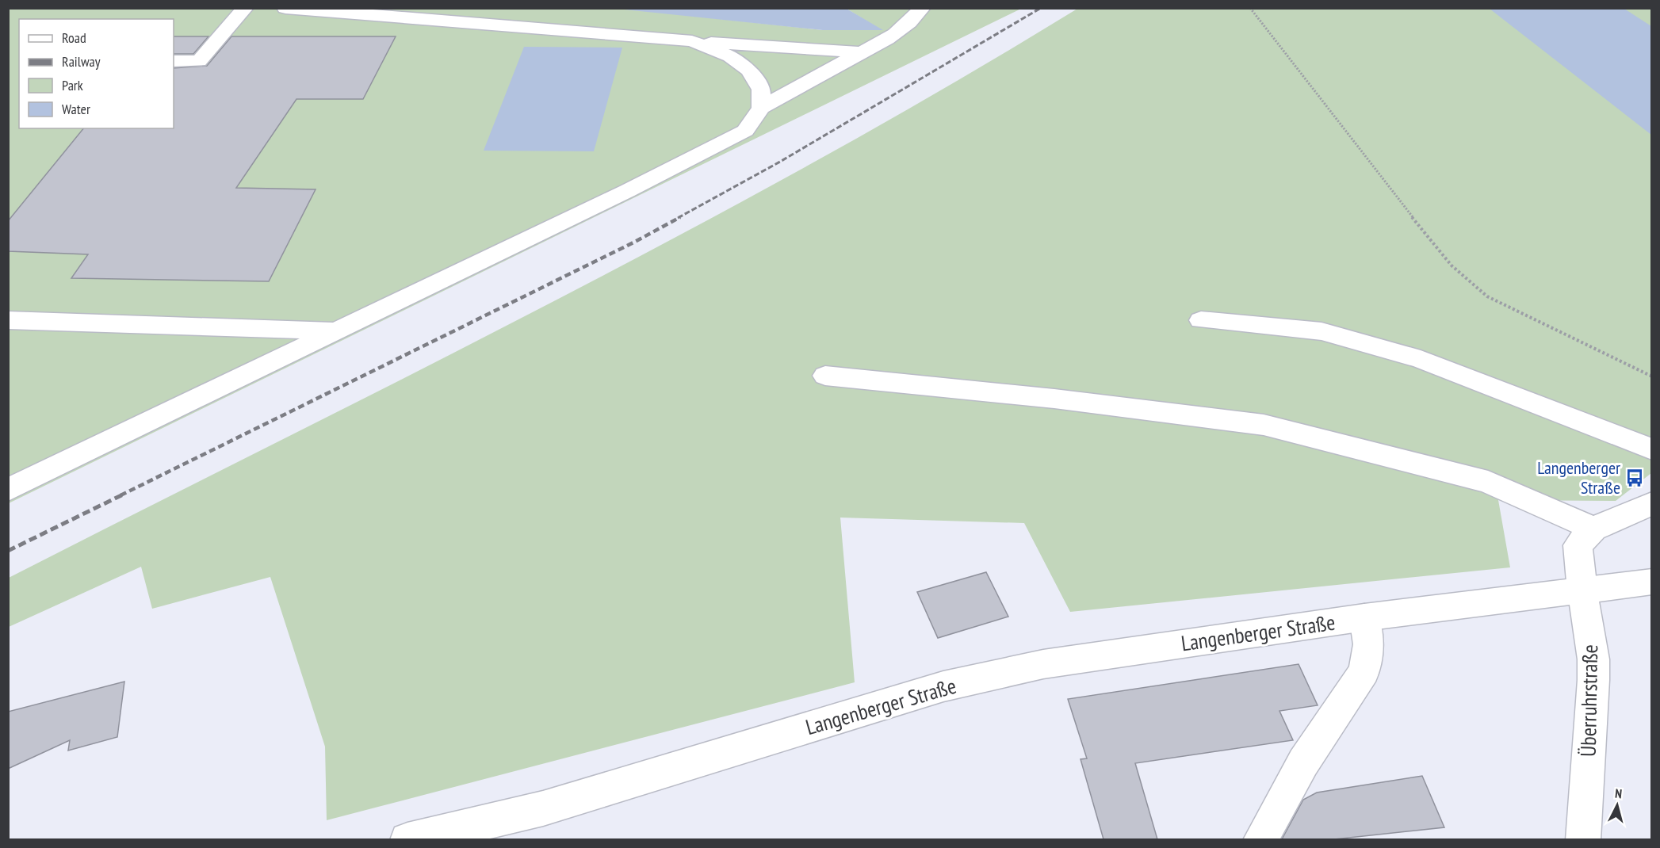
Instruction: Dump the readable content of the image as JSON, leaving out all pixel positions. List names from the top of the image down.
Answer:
{
  "streets": {
    "main road": ["Langenberger Straße", "Überruhrstraße"]
  },
  "crossings": [
    ["Langenberger Straße", "Überruhrstraße"]
  ],
  "places": {
    "bus stop": ["Langenberger Straße"]
  },
  "legend": [
    "Road",
    "Railway",
    "Park",
    "Water"
  ],
  "north": "top"
}
